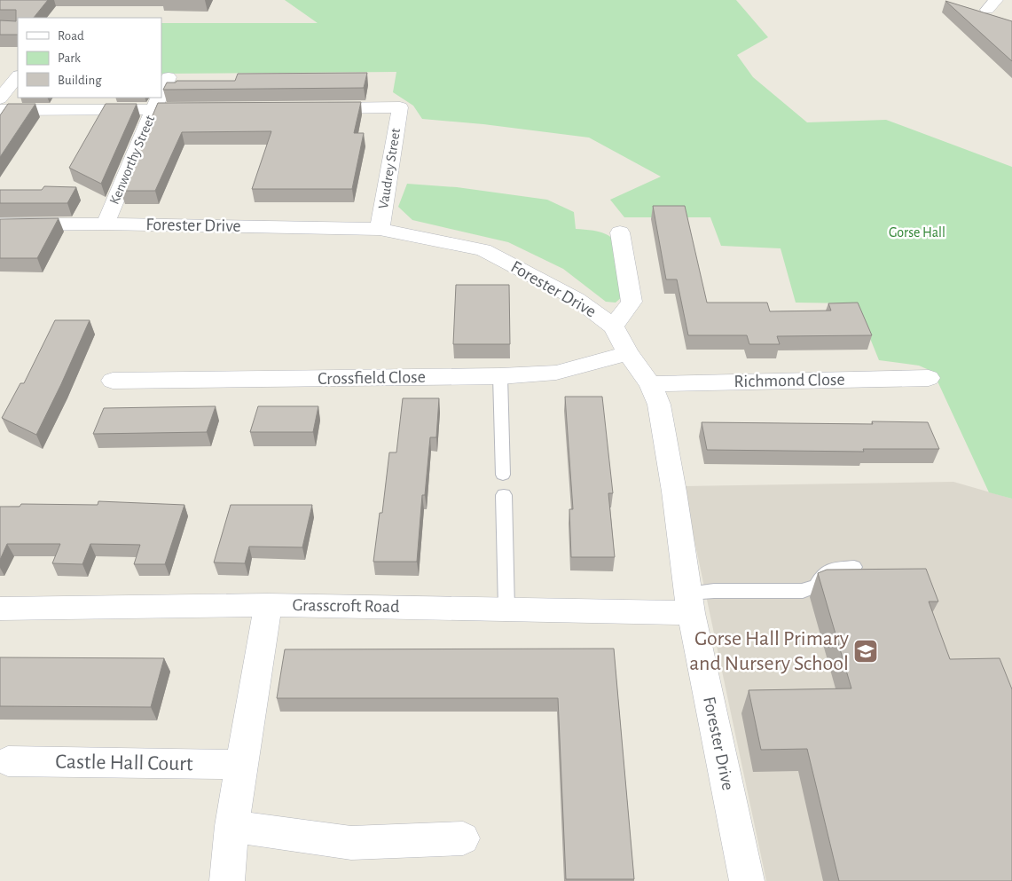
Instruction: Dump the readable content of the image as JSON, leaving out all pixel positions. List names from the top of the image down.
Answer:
{
  "streets": {
    "street": [
      "Kenworthy Street",
      "Vaudrey Street",
      "Forester Drive",
      "Crossfield Close",
      "Richmond Close",
      "Grasscroft Road",
      "Castle Hall Court"
    ]
  },
  "crossings": [
    ["Kenworthy Street", "Forester Drive"],
    ["Vaudrey Street", "Forester Drive"],
    ["Forester Drive", "Crossfield Close"],
    ["Forester Drive", "Richmond Close"],
    ["Forester Drive", "Grasscroft Road"]
  ],
  "parks": ["Gorse Hall"],
  "places": {
    "school or university": ["Gorse Hall Primary and Nursery School"]
  },
  "legend": ["Road", "Park", "Building"]
}
